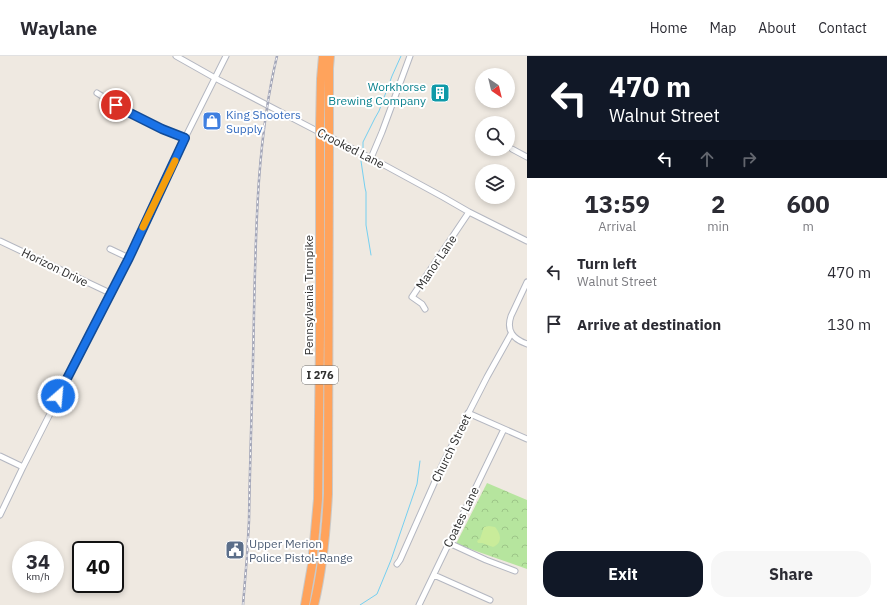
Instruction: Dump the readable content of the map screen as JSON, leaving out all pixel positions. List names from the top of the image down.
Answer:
{
  "streets": {
    "highway": ["Pennsylvania Turnpike", "I 276"],
    "street": [
      "Crooked Lane",
      "Manor Lane",
      "Horizon Drive",
      "Church Street",
      "Coates Lane"
    ]
  },
  "crossings": [
    ["Crooked Lane", "Manor Lane"]
  ],
  "places": {
    "building": ["Workhorse Brewing Company"],
    "shop": ["King Shooters Supply"],
    "public building": ["Upper Merion Police Pistol-Range"]
  },
  "north": "bottom right",
  "page": {
    "header": "Waylane",
    "nav": [
      "Home",
      "Map",
      "About",
      "Contact"
    ],
    "turn": ["470 m", "Walnut Street"],
    "eta": [
      "13:59",
      "Arrival",
      "2",
      "min",
      "600",
      "m"
    ],
    "list": [
      {
        "name": "Turn left",
        "note": "Walnut Street",
        "value": "470 m"
      },
      {
        "name": "Arrive at destination",
        "value": "130 m"
      }
    ],
    "speed": "34 km/h",
    "limit": "40",
    "buttons": ["Exit", "Share"]
  }
}
